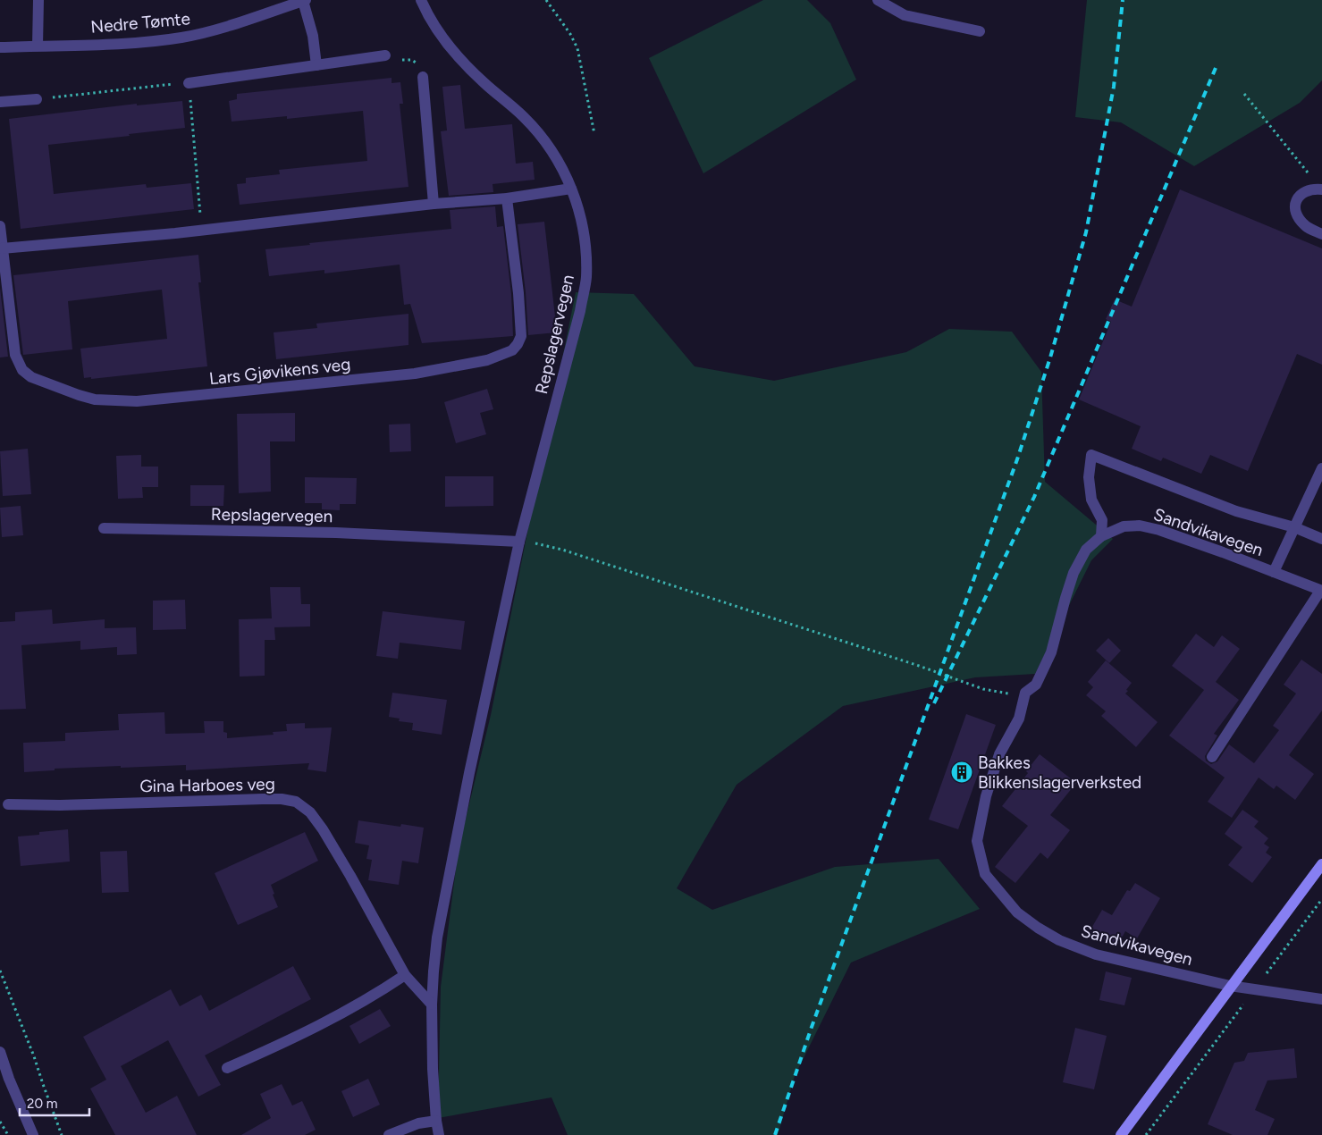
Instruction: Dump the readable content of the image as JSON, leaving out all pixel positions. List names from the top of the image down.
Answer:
{
  "streets": {
    "street": [
      "Nedre Tømte",
      "Repslagervegen",
      "Lars Gjøvikens veg",
      "Sandvikavegen",
      "Gina Harboes veg"
    ]
  },
  "crossings": [
    ["Repslagervegen", "Gina Harboes veg"]
  ],
  "places": {
    "building": ["Bakkes Blikkenslagerverksted"]
  },
  "scale_bar": "20 m"
}
